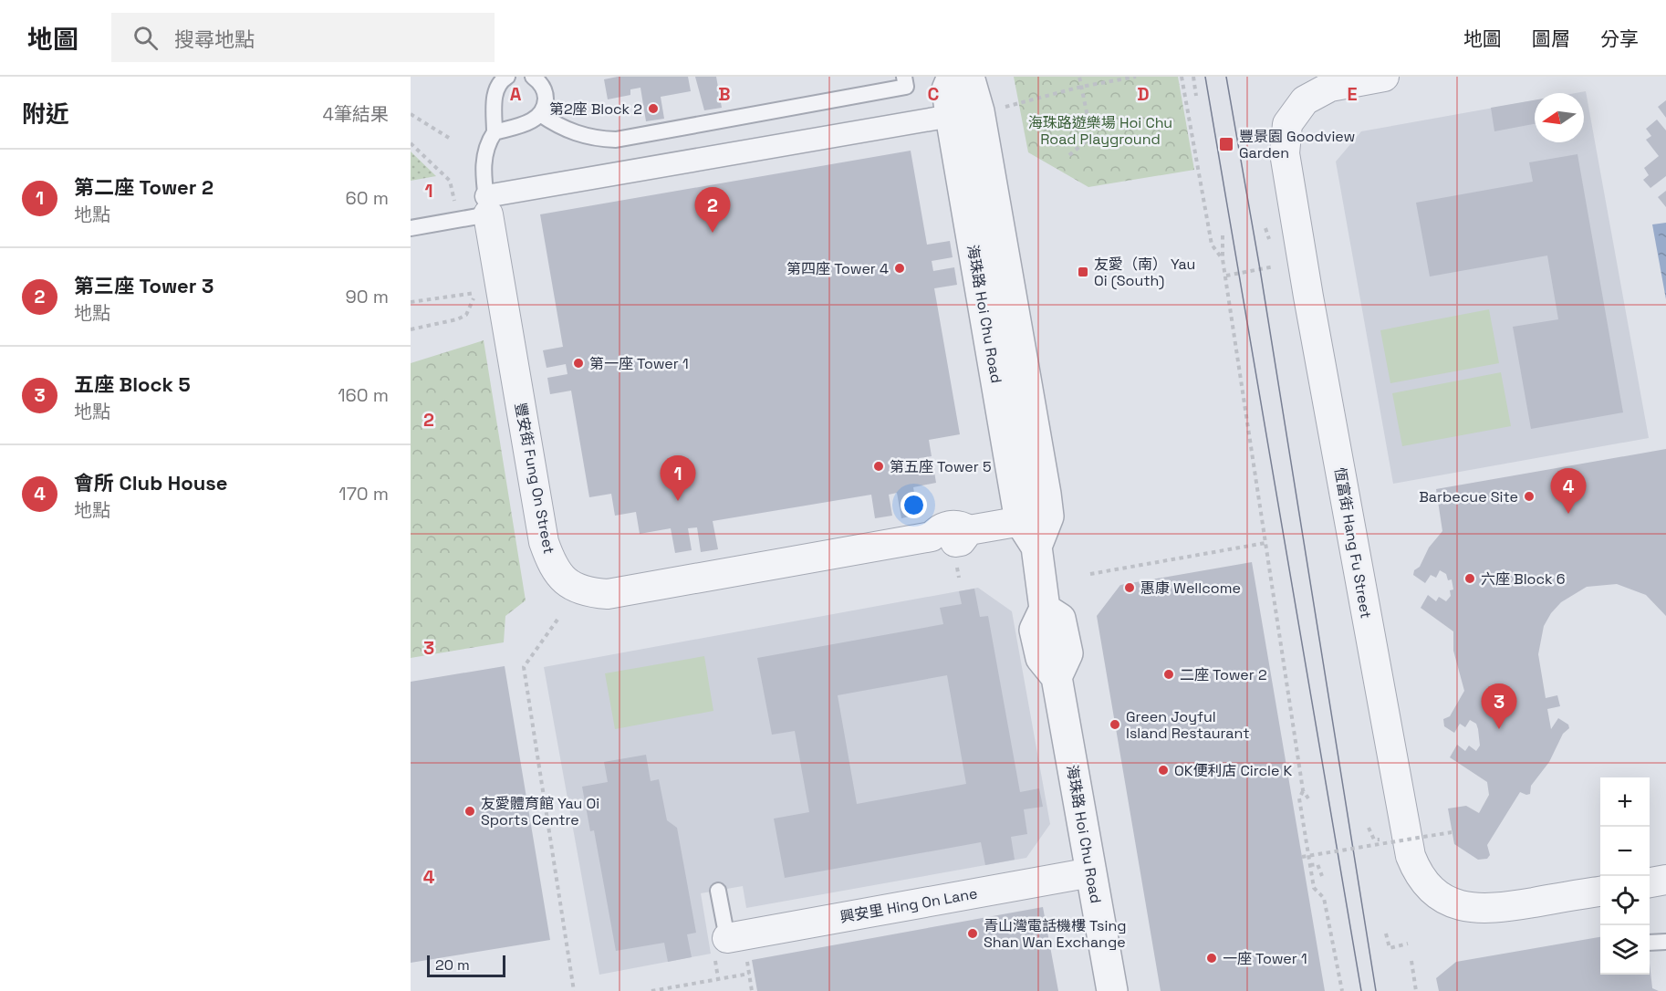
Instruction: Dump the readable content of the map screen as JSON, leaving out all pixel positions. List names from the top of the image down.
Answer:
{
  "streets": {
    "street": [
      "海珠路 Hoi Chu Road",
      "豐安街 Fung On Street",
      "恆富街 Hang Fu Street",
      "興安里 Hing On Lane"
    ]
  },
  "crossings": [
    ["海珠路 Hoi Chu Road", "豐安街 Fung On Street"],
    ["海珠路 Hoi Chu Road", "興安里 Hing On Lane"]
  ],
  "parks": ["海珠路遊樂場 Hoi Chu Road Playground"],
  "places": {
    "other": [
      "第2座 Block 2",
      "第四座 Tower 4",
      "第一座 Tower 1",
      "第五座 Tower 5",
      "Barbecue Site",
      "六座 Block 6",
      "惠康 Wellcome",
      "二座 Tower 2",
      "Green Joyful Island Restaurant",
      "OK便利店 Circle K",
      "友愛體育館 Yau Oi Sports Centre",
      "青山灣電話機樓 Tsing Shan Wan Exchange",
      "一座 Tower 1"
    ],
    "transit": ["豐景園 Goodview Garden", "友愛（南） Yau Oi (South)"]
  },
  "scale_bar": "20 m",
  "north": "left",
  "page": {
    "header": "地圖",
    "search": "搜尋地點",
    "nav": ["地圖", "圖層", "分享"],
    "heading": ["附近", "4筆結果"],
    "list": [
      {
        "mark": "1",
        "name": "第二座 Tower 2",
        "note": "地點",
        "value": "60 m"
      },
      {
        "mark": "2",
        "name": "第三座 Tower 3",
        "note": "地點",
        "value": "90 m"
      },
      {
        "mark": "3",
        "name": "五座 Block 5",
        "note": "地點",
        "value": "160 m"
      },
      {
        "mark": "4",
        "name": "會所 Club House",
        "note": "地點",
        "value": "170 m"
      }
    ],
    "pins": [
      "2",
      "1",
      "4",
      "3"
    ],
    "map_buttons": ["+", "−"],
    "scale": "20 m"
  },
  "grid": {
    "columns": [
      "A",
      "B",
      "C",
      "D",
      "E"
    ],
    "rows": [
      "1",
      "2",
      "3",
      "4"
    ]
  }
}
